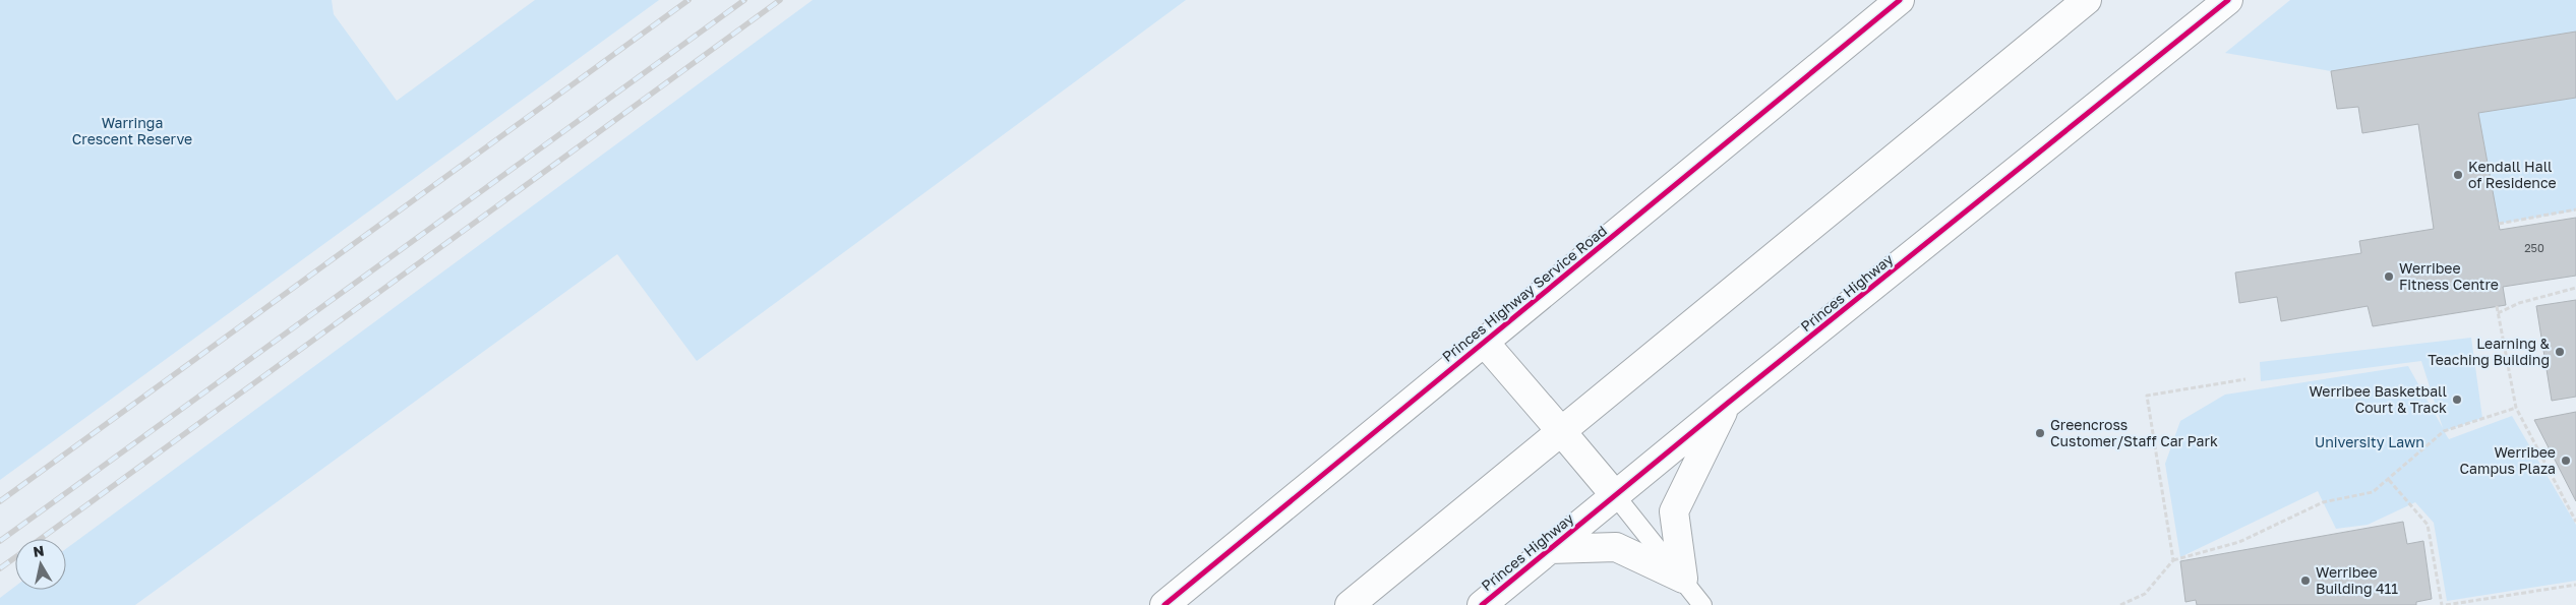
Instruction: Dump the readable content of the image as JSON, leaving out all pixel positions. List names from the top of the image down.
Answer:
{
  "streets": {
    "main road": ["Princes Highway", "Princes Highway Service Road"]
  },
  "parks": ["Warringa Crescent Reserve", "University Lawn"],
  "places": [
    "Kendall Hall of Residence",
    "Werribee Fitness Centre",
    "Learning & Teaching Building",
    "Werribee Basketball Court & Track",
    "Greencross Customer/Staff Car Park",
    "Werribee Campus Plaza",
    "Werribee Building 411"
  ],
  "house_numbers": ["250"],
  "north": "top"
}
